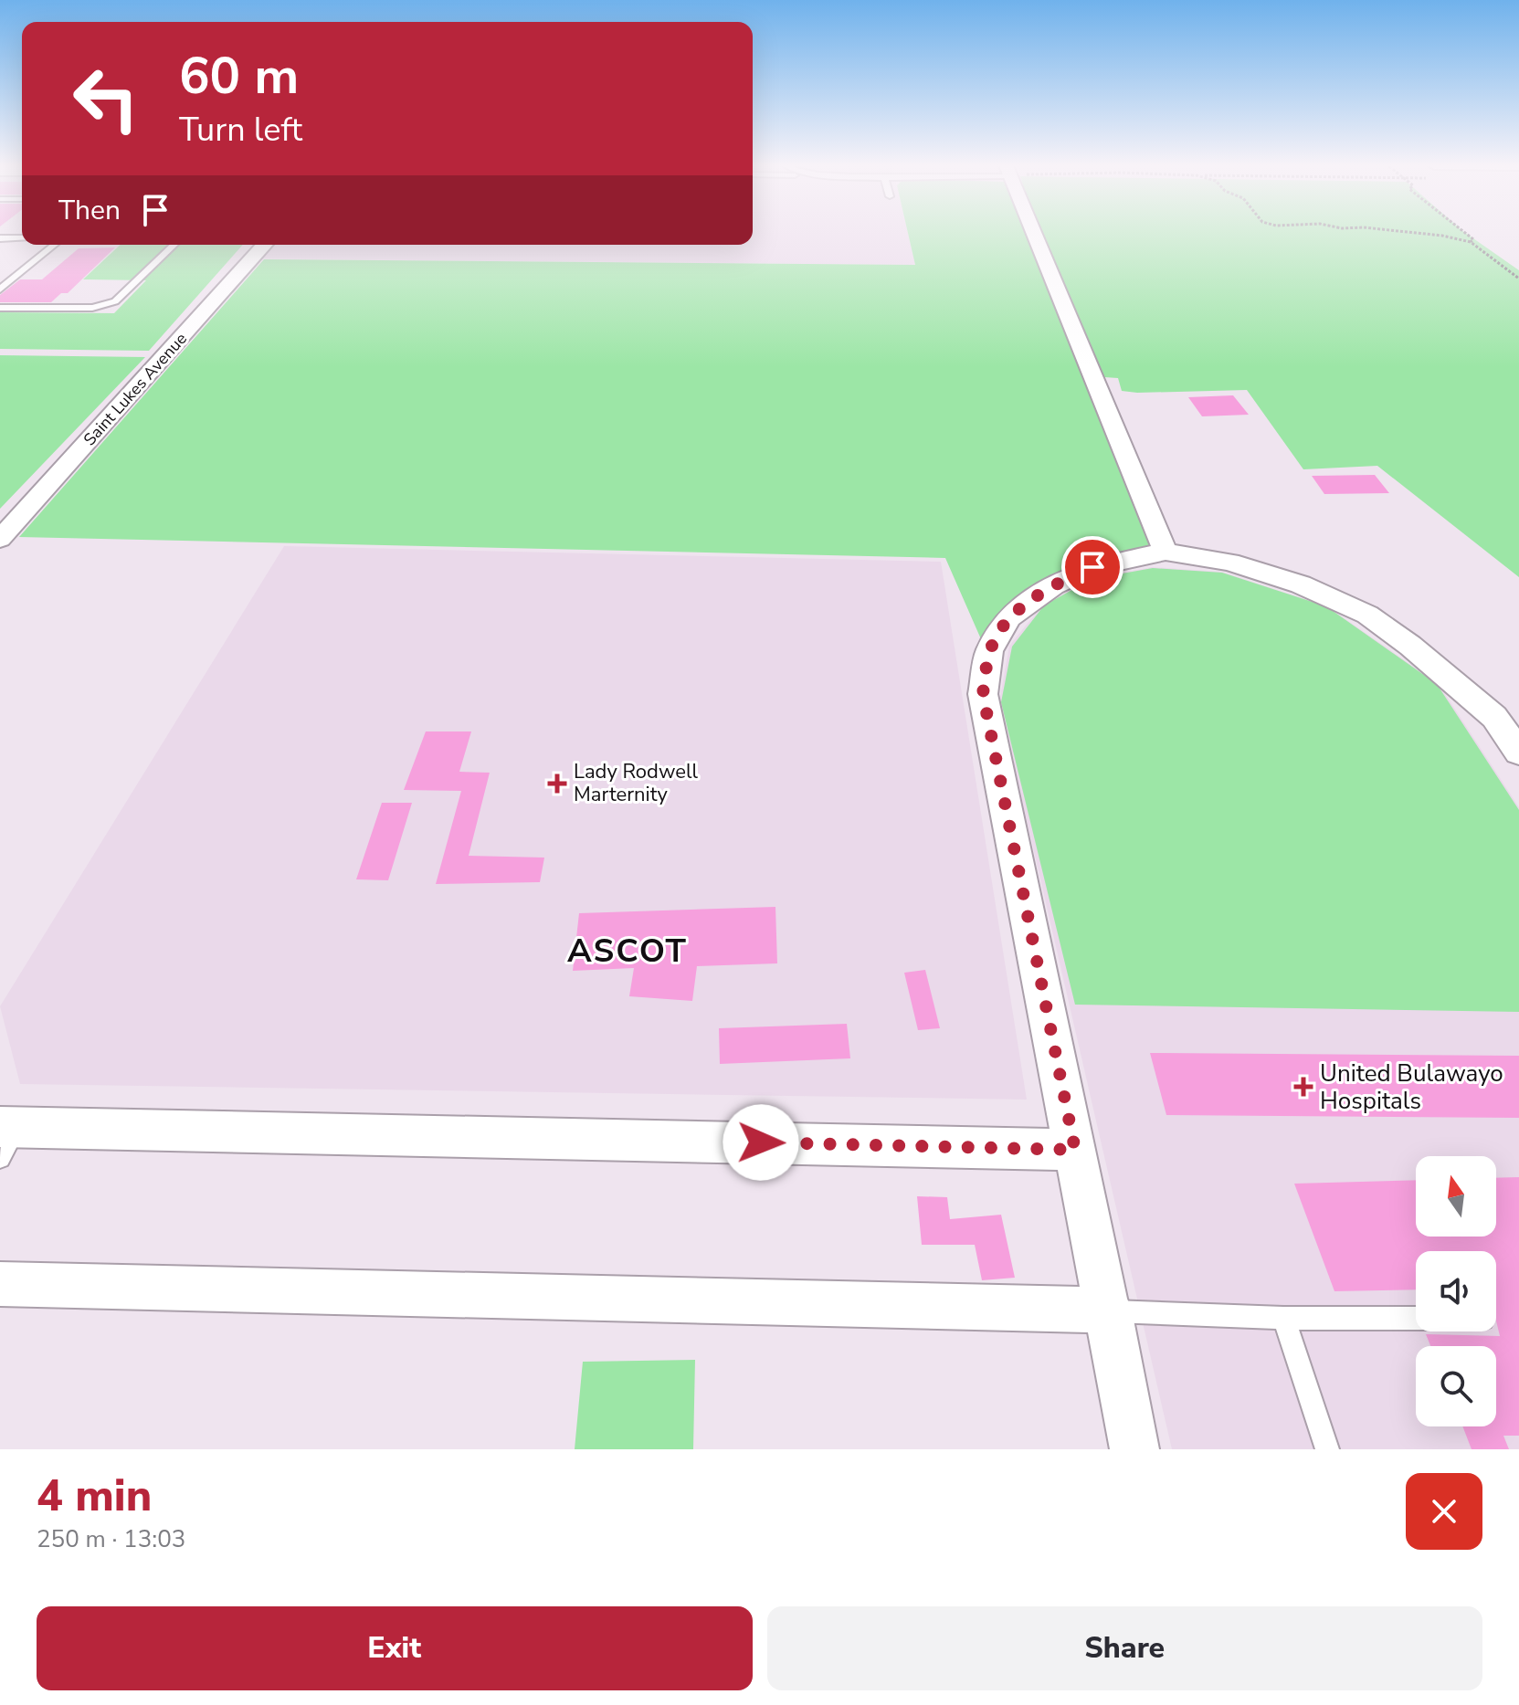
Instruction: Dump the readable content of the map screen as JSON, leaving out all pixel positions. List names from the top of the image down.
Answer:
{
  "streets": {
    "street": ["Saint Lukes Avenue"]
  },
  "districts": ["ASCOT"],
  "places": {
    "health": ["Lady Rodwell Marternity", "United Bulawayo Hospitals"]
  },
  "north": "top",
  "page": {
    "turn": ["60 m", "Turn left"],
    "then": "Then",
    "heading": ["4 min", "250 m · 13:03"],
    "buttons": ["Exit", "Share"]
  }
}
